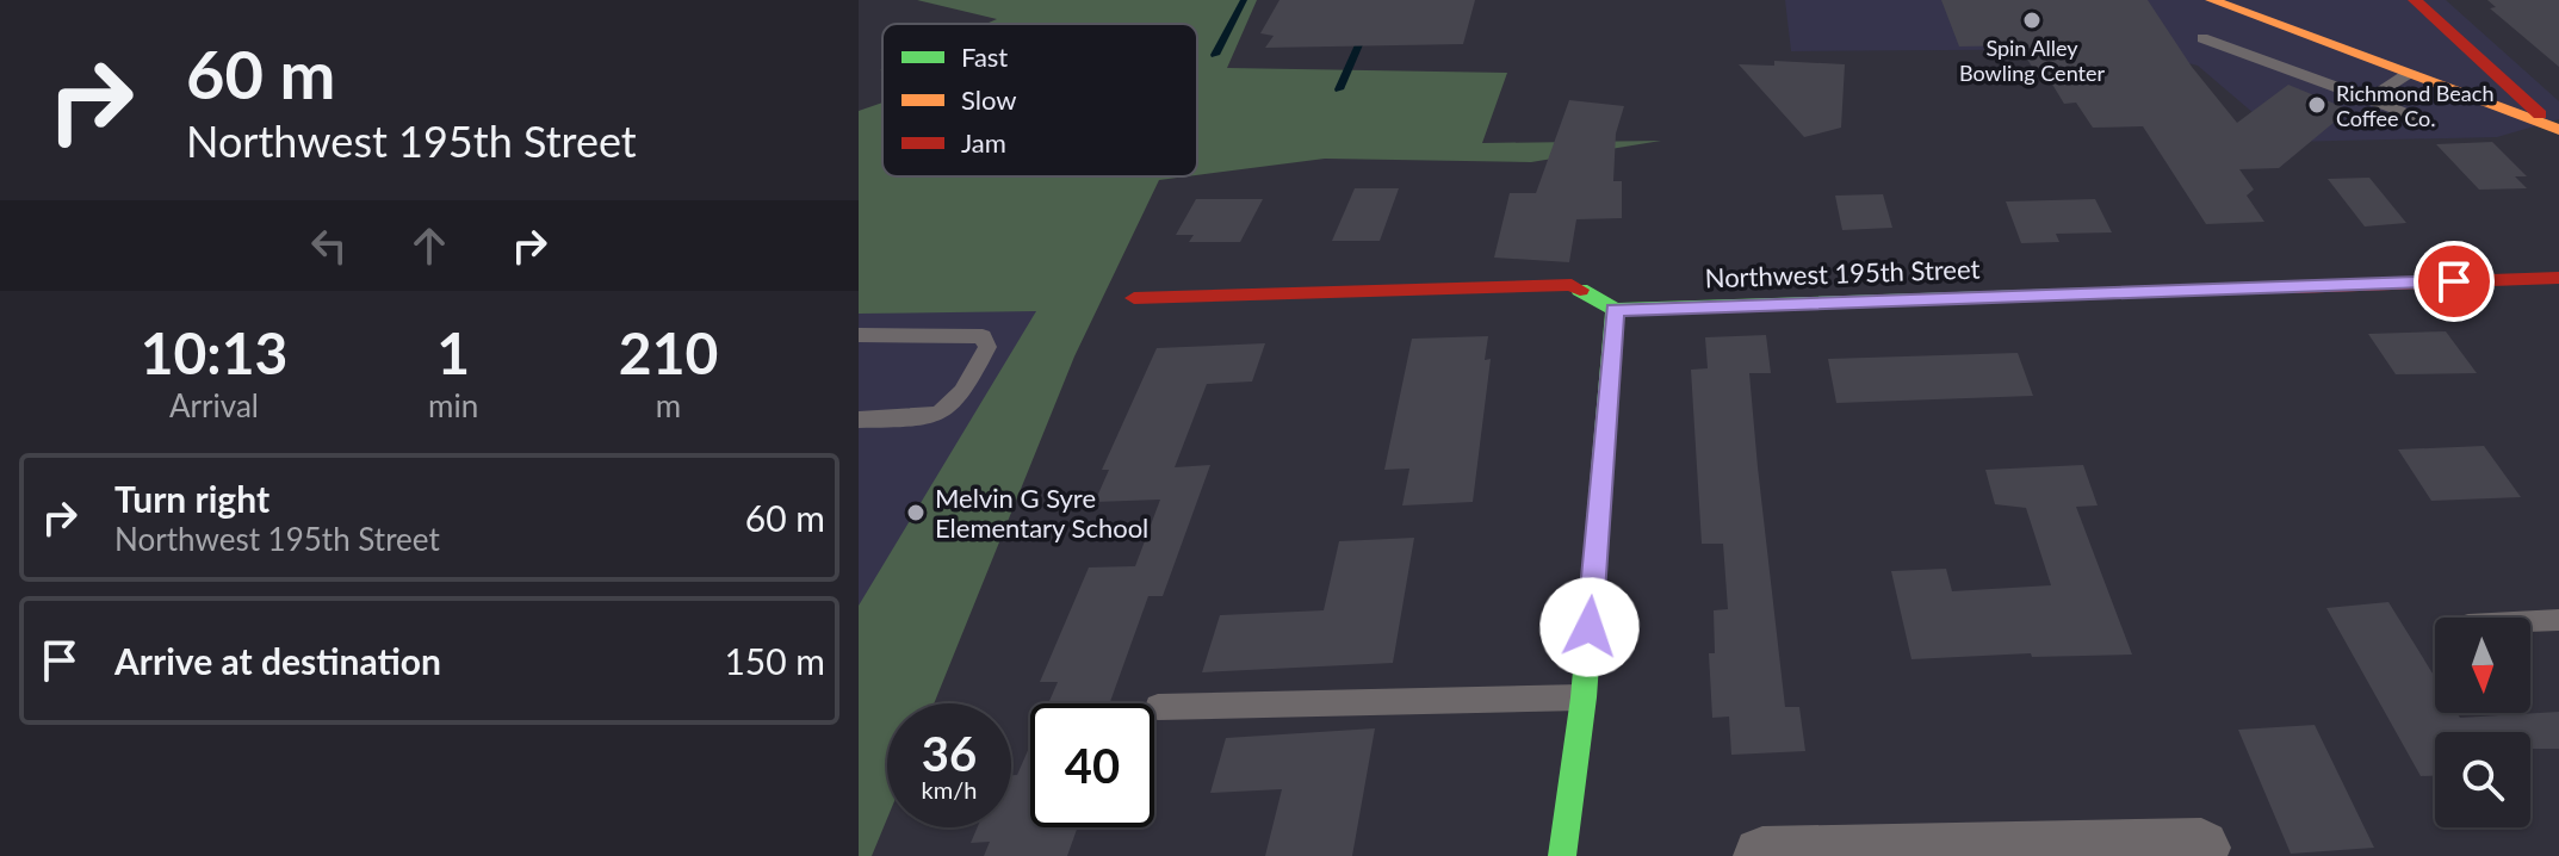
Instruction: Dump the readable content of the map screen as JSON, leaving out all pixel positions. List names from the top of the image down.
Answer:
{
  "streets": {
    "street": ["Northwest 195th Street"]
  },
  "places": ["Spin Alley Bowling Center", "Richmond Beach Coffee Co.", "Melvin G Syre Elementary School"],
  "legend": ["Fast", "Slow", "Jam"],
  "north": "bottom",
  "page": {
    "turn": ["60 m", "Northwest 195th Street"],
    "eta": [
      "10:13",
      "Arrival",
      "1",
      "min",
      "210",
      "m"
    ],
    "list": [
      {
        "name": "Turn right",
        "note": "Northwest 195th Street",
        "value": "60 m"
      },
      {
        "name": "Arrive at destination",
        "value": "150 m"
      }
    ],
    "speed": "36 km/h",
    "limit": "40"
  }
}
